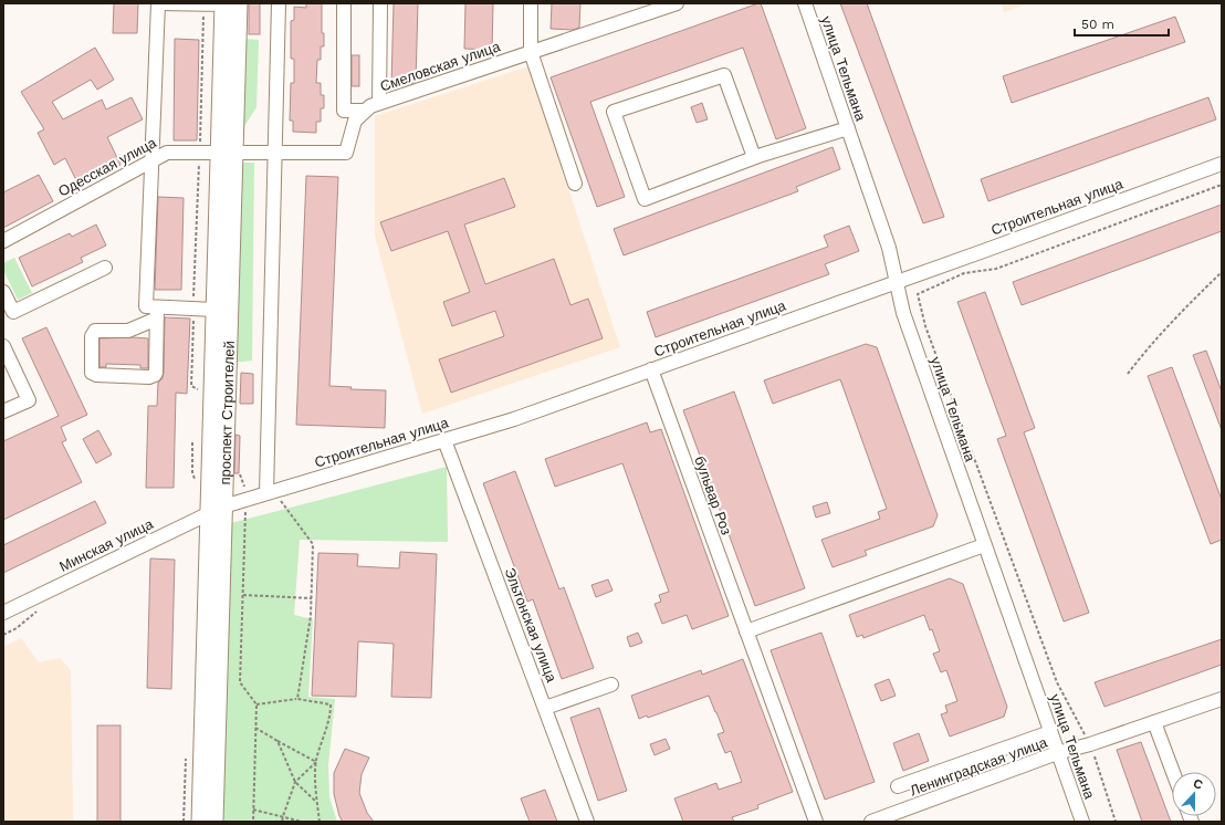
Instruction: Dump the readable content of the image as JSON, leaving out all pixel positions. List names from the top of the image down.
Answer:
{
  "streets": {
    "main road": ["проспект Строителей"],
    "street": [
      "Смеловская улица",
      "улица Тельмана",
      "Одесская улица",
      "Строительная улица",
      "бульвар Роз",
      "Минская улица",
      "Эльтонская улица",
      "Ленинградская улица"
    ]
  },
  "crossings": [
    ["улица Тельмана", "Строительная улица"],
    ["улица Тельмана", "Ленинградская улица"],
    ["Одесская улица", "проспект Строителей"],
    ["Строительная улица", "проспект Строителей"],
    ["Строительная улица", "бульвар Роз"],
    ["Строительная улица", "Минская улица"],
    ["Строительная улица", "Эльтонская улица"],
    ["проспект Строителей", "Минская улица"]
  ],
  "scale_bar": "50 m",
  "north": "top"
}
